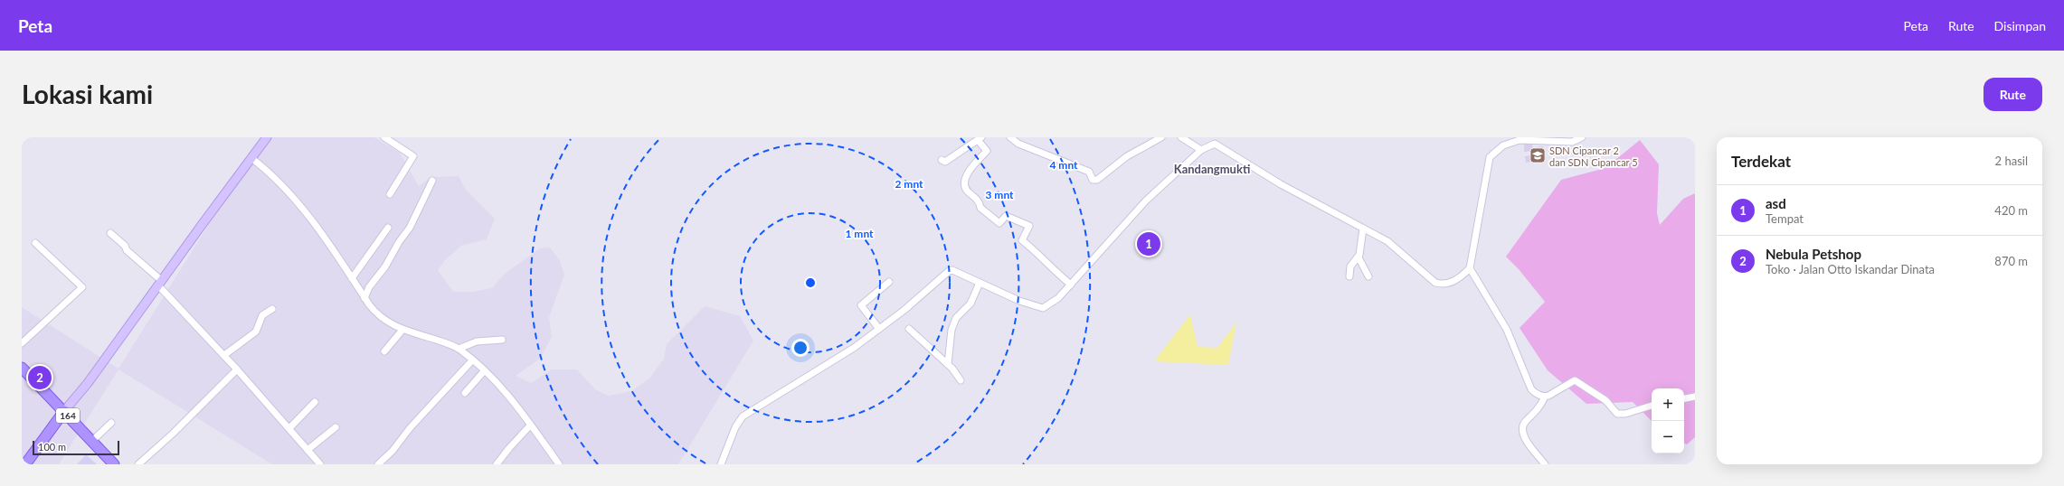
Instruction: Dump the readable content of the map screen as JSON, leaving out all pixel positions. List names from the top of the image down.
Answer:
{
  "streets": {
    "main road": ["164"]
  },
  "districts": ["Kandangmukti"],
  "places": {
    "school or university": ["SDN Cipancar 2 dan SDN Cipancar 5"]
  },
  "scale_bar": "100 m",
  "page": {
    "header": "Peta",
    "nav": ["Peta", "Rute", "Disimpan"],
    "buttons": "Rute",
    "title": "Lokasi kami",
    "heading": ["Terdekat", "2 hasil"],
    "list": [
      {
        "mark": "1",
        "name": "asd",
        "note": "Tempat",
        "value": "420 m"
      },
      {
        "mark": "2",
        "name": "Nebula Petshop",
        "note": "Toko · Jalan Otto Iskandar Dinata",
        "value": "870 m"
      }
    ],
    "pins": ["1", "2"],
    "map_buttons": ["+", "−"],
    "scale": "100 m"
  },
  "rings": [
    "4 mnt",
    "2 mnt",
    "3 mnt",
    "1 mnt"
  ]
}
